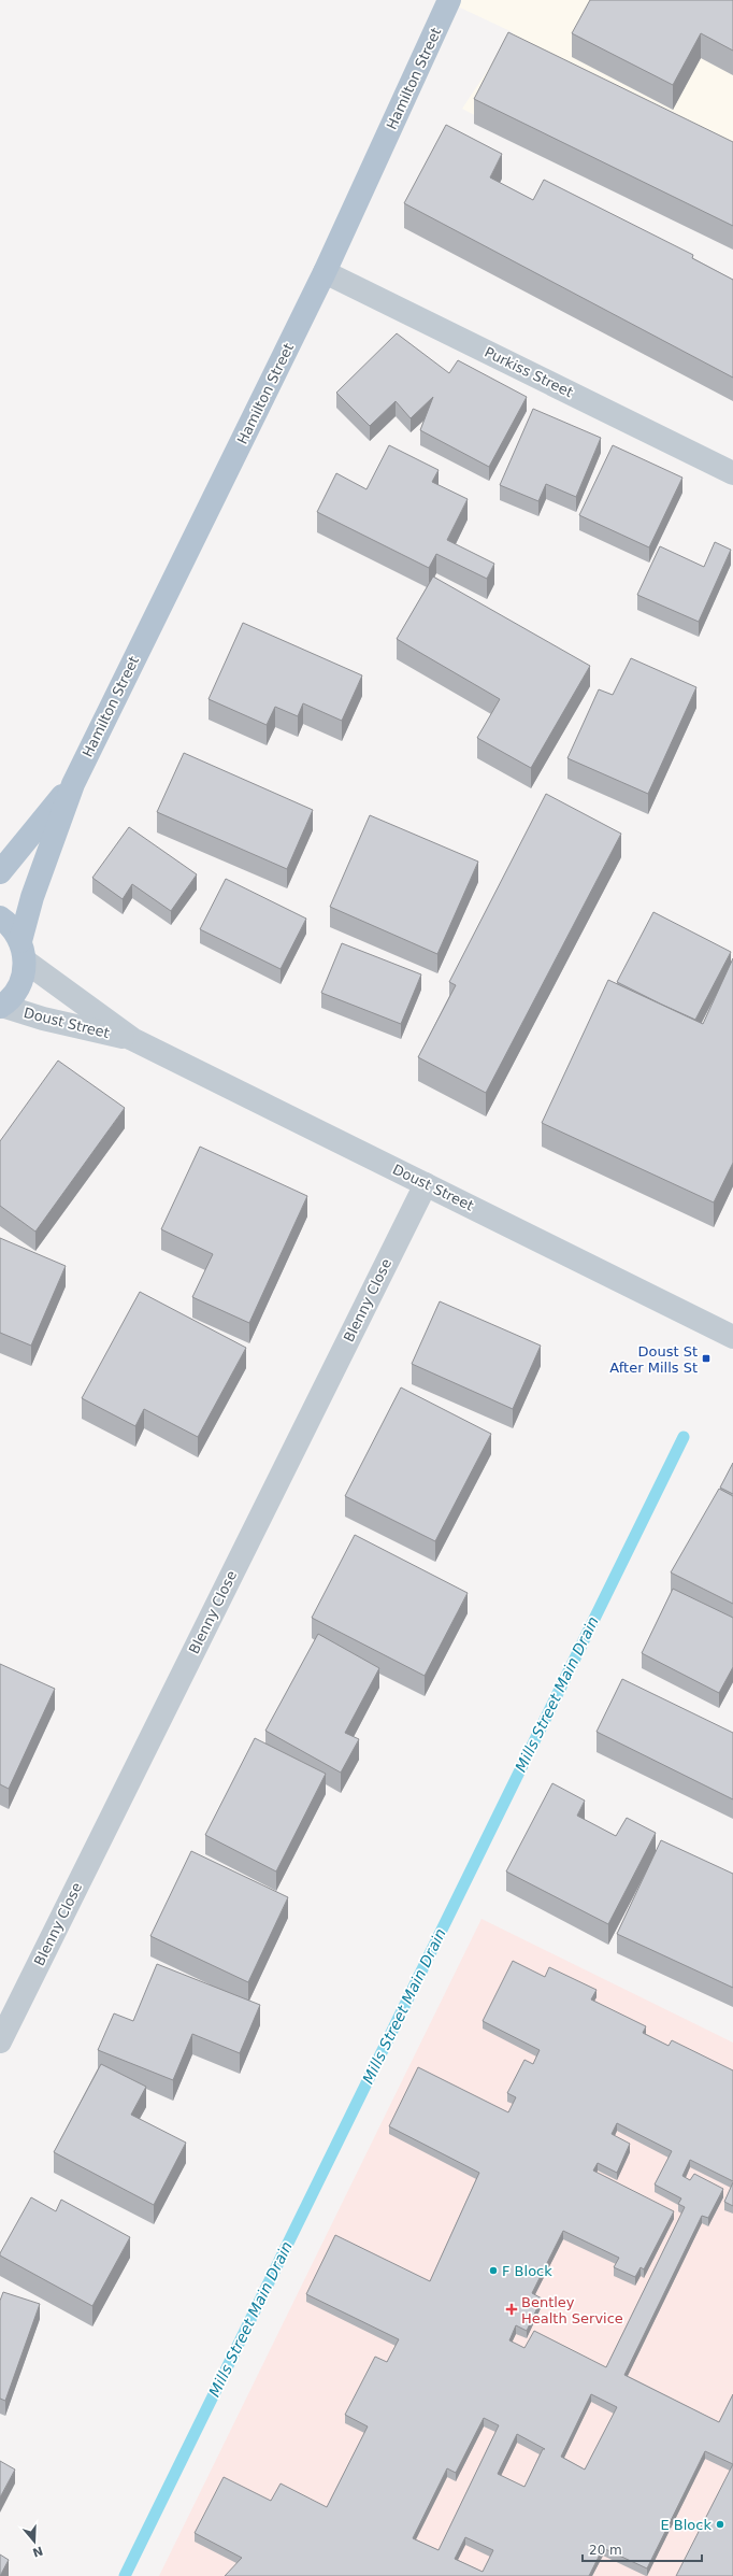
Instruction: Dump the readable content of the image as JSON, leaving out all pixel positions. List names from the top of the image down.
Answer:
{
  "streets": {
    "main road": ["Hamilton Street"],
    "street": ["Purkiss Street", "Doust Street", "Blenny Close"]
  },
  "crossings": [
    ["Hamilton Street", "Purkiss Street"],
    ["Hamilton Street", "Doust Street"],
    ["Doust Street", "Blenny Close"]
  ],
  "water": ["Mills Street Main Drain"],
  "places": {
    "transit": ["Doust St After Mills St"],
    "other": ["F Block", "E Block"],
    "health": ["Bentley Health Service"]
  },
  "scale_bar": "20 m",
  "north": "bottom"
}
